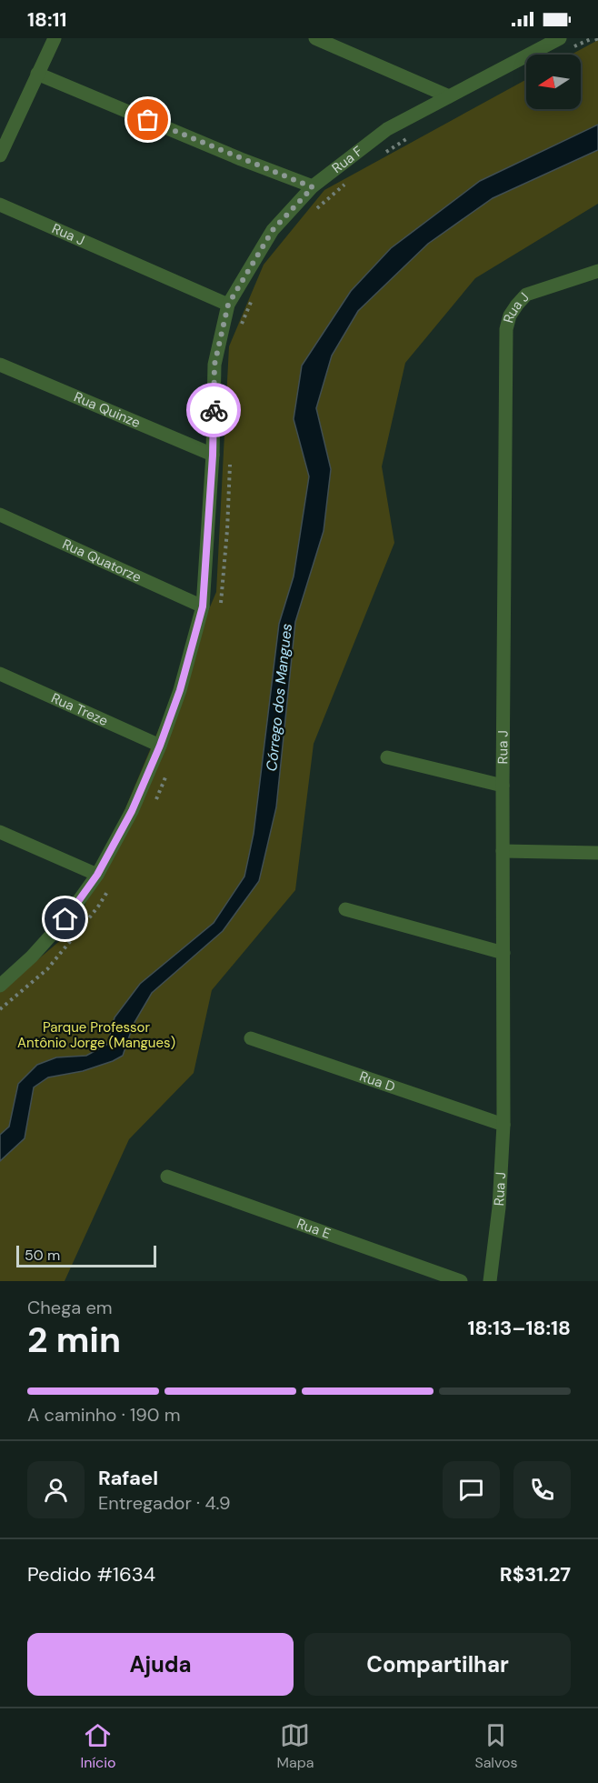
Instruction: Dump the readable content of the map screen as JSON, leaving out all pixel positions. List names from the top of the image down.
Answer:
{
  "streets": {
    "street": [
      "Rua F",
      "Rua J",
      "Rua Quinze",
      "Rua Quatorze",
      "Rua Treze",
      "Rua D",
      "Rua E"
    ]
  },
  "crossings": [
    ["Rua F", "Rua J"],
    ["Rua F", "Rua Quinze"],
    ["Rua F", "Rua Quatorze"],
    ["Rua F", "Rua Treze"],
    ["Rua J", "Rua D"]
  ],
  "water": ["Córrego dos Mangues"],
  "parks": ["Parque Professor Antônio Jorge (Mangues)"],
  "scale_bar": "50 m",
  "north": "left",
  "page": {
    "status": "18:11",
    "scale": "50 m",
    "heading": ["2 min", "Chega em", "18:13–18:18"],
    "panel": [
      "Rafael",
      "Entregador · 4.9",
      "Pedido #1634",
      "R$31.27"
    ],
    "bar": "A caminho · 190 m",
    "buttons": ["Ajuda", "Compartilhar"],
    "tabs": ["Início", "Mapa", "Salvos"]
  }
}
